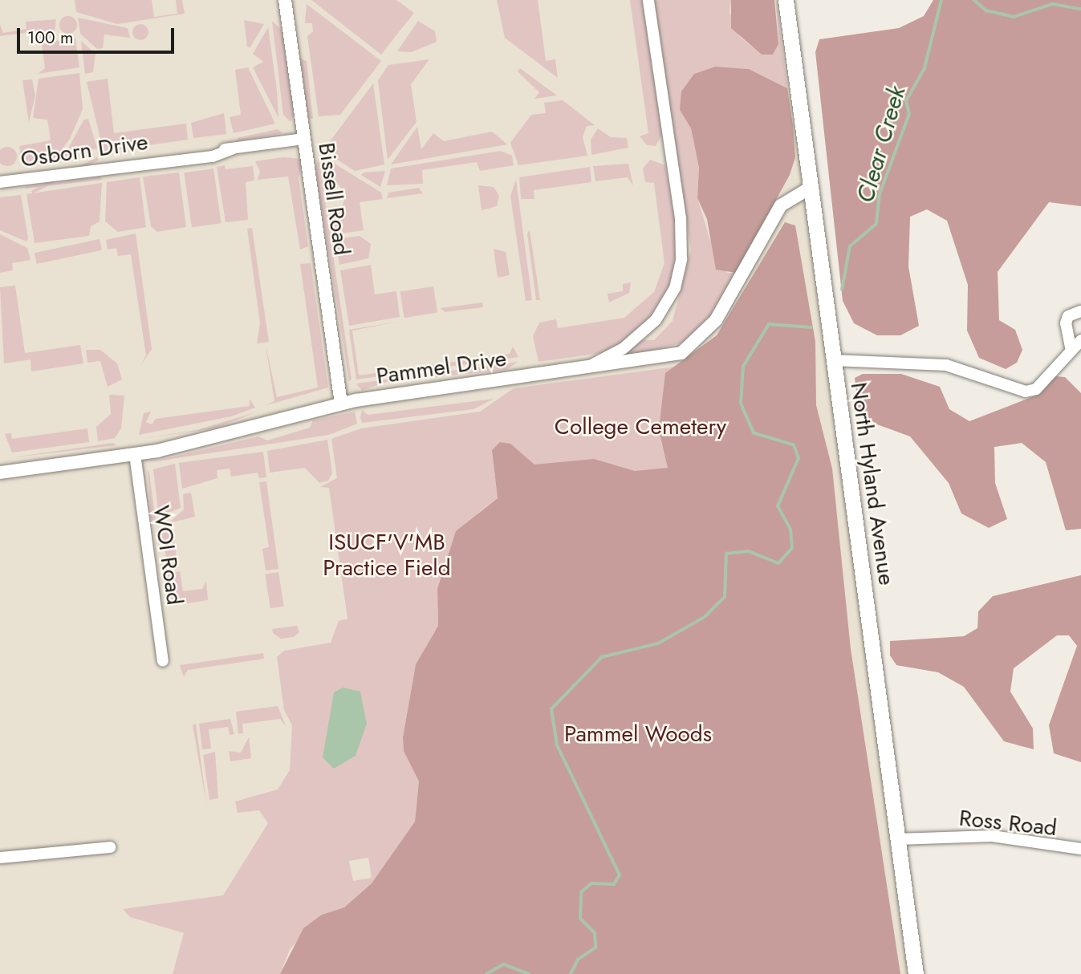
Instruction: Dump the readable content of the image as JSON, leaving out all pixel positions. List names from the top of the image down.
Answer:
{
  "streets": {
    "main road": ["North Hyland Avenue"],
    "street": [
      "Osborn Drive",
      "Bissell Road",
      "Pammel Drive",
      "WOI Road",
      "Ross Road"
    ]
  },
  "crossings": [
    ["Osborn Drive", "Bissell Road"],
    ["Bissell Road", "Pammel Drive"],
    ["Pammel Drive", "North Hyland Avenue"],
    ["Pammel Drive", "WOI Road"],
    ["North Hyland Avenue", "Ross Road"]
  ],
  "water": ["Clear Creek"],
  "parks": ["College Cemetery", "ISUCF'V'MB Practice Field", "Pammel Woods"],
  "scale_bar": "100 m"
}
